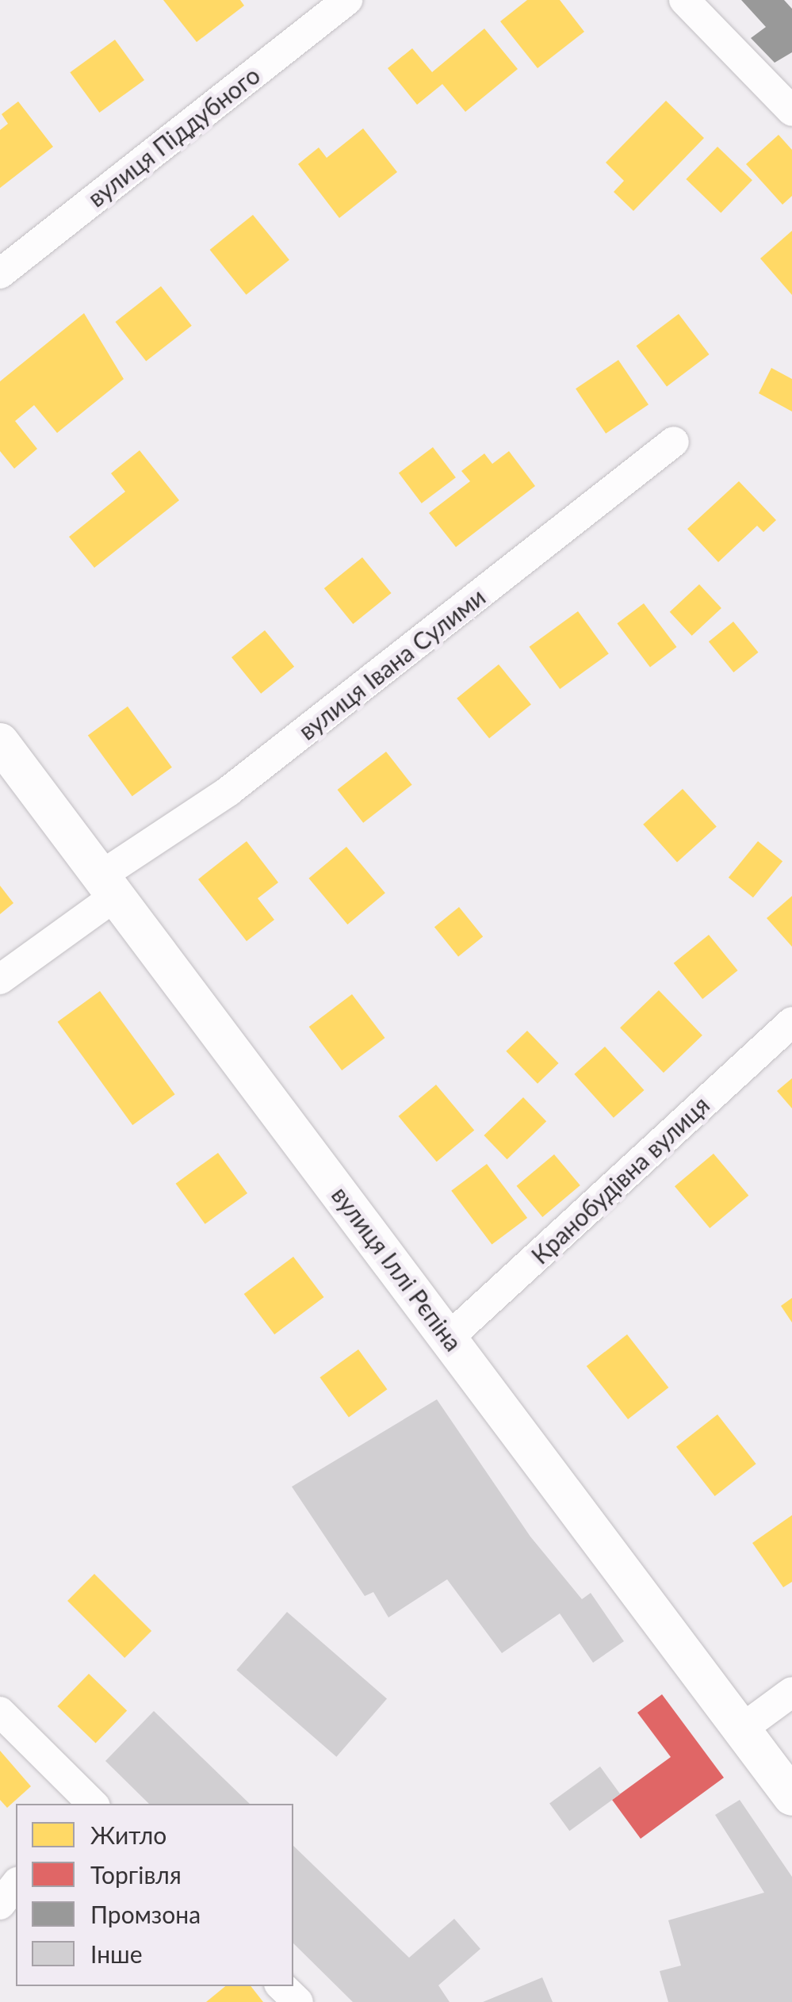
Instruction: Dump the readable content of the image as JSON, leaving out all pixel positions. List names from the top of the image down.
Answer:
{
  "streets": {
    "street": [
      "вулиця Піддубного",
      "вулиця Івана Сулими",
      "Кранобудівна вулиця",
      "вулиця Іллі Рєпіна"
    ]
  },
  "crossings": [
    ["вулиця Івана Сулими", "вулиця Іллі Рєпіна"],
    ["Кранобудівна вулиця", "вулиця Іллі Рєпіна"]
  ],
  "legend": [
    "Житло",
    "Торгівля",
    "Промзона",
    "Інше"
  ]
}
